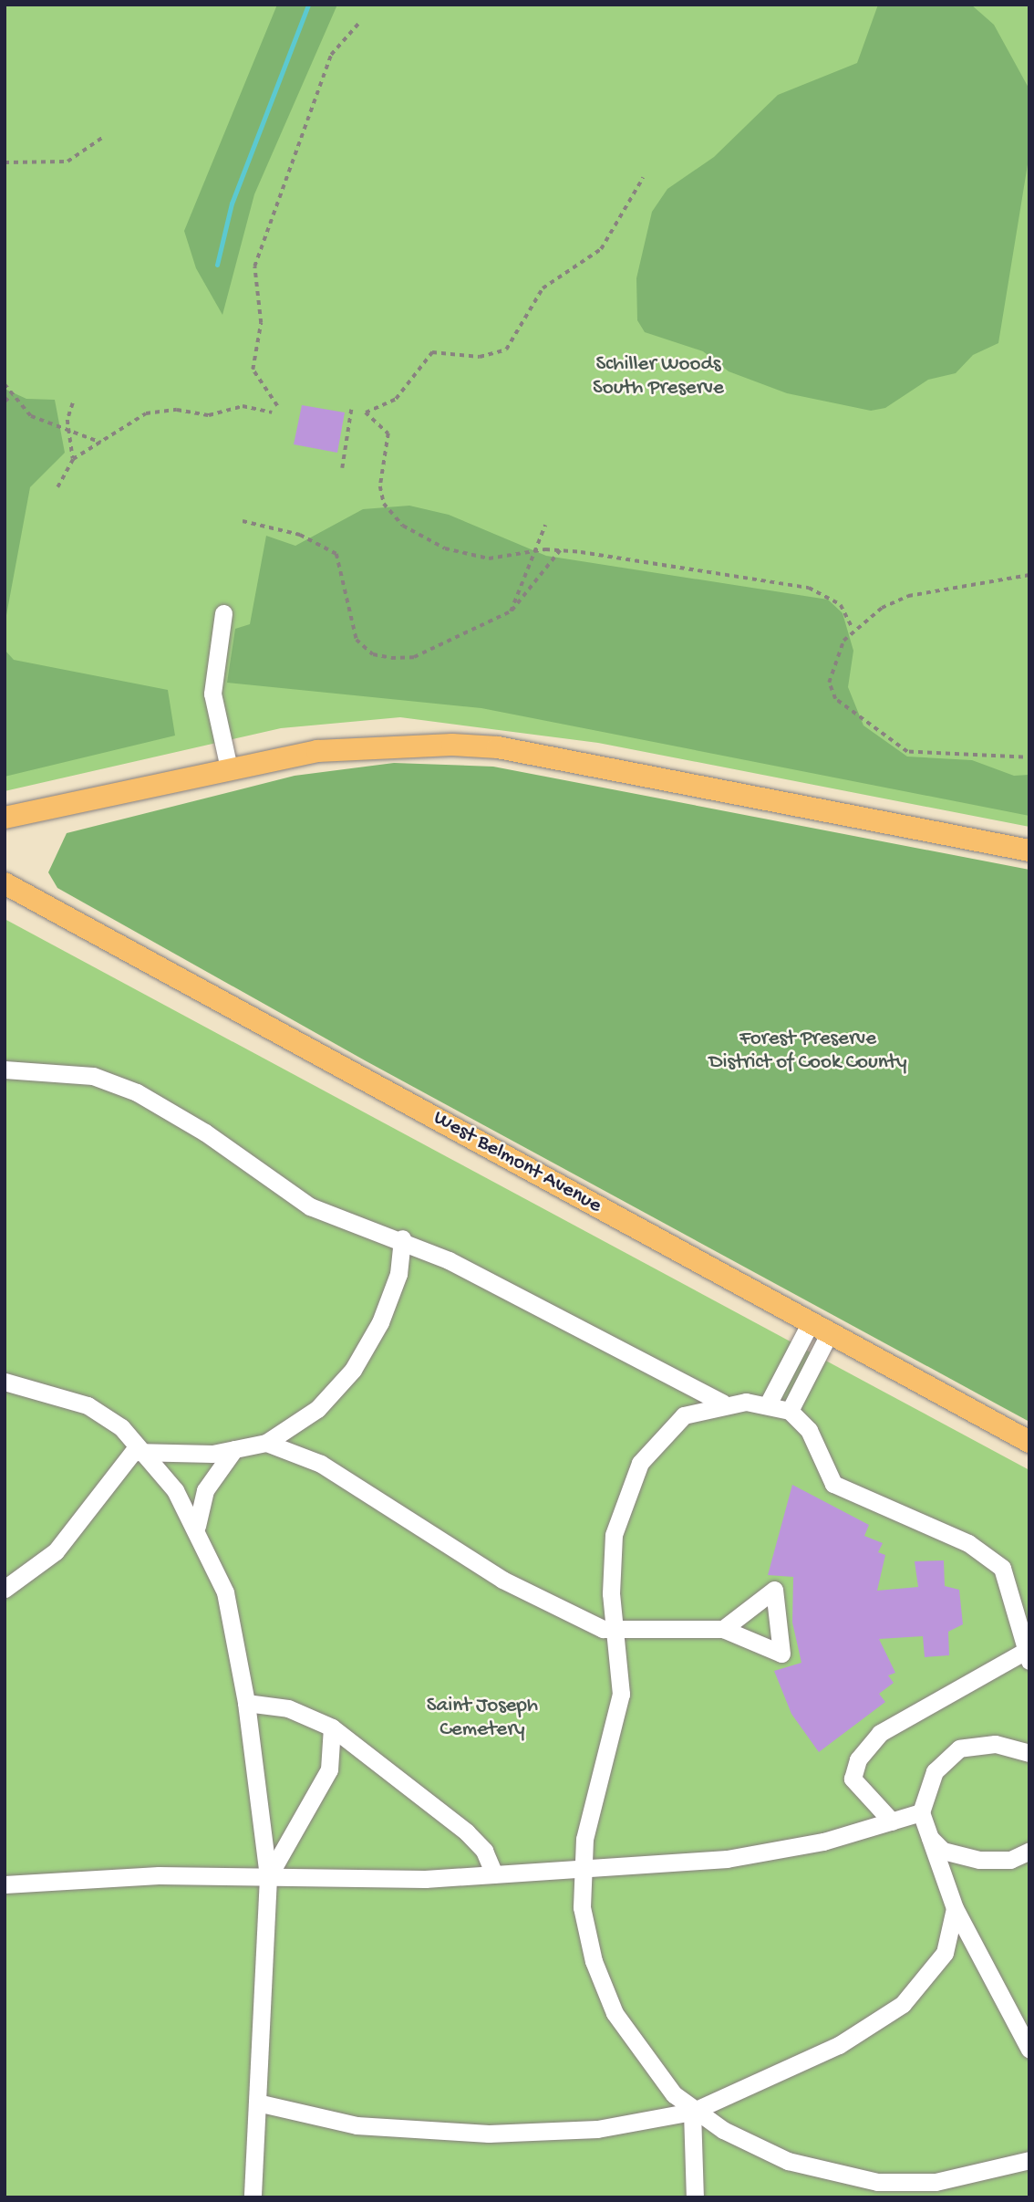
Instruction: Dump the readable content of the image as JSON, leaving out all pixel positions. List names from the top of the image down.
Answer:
{
  "streets": {
    "main road": ["West Belmont Avenue"]
  },
  "parks": ["Schiller Woods South Preserve", "Forest Preserve District of Cook County", "Saint Joseph Cemetery"]
}
